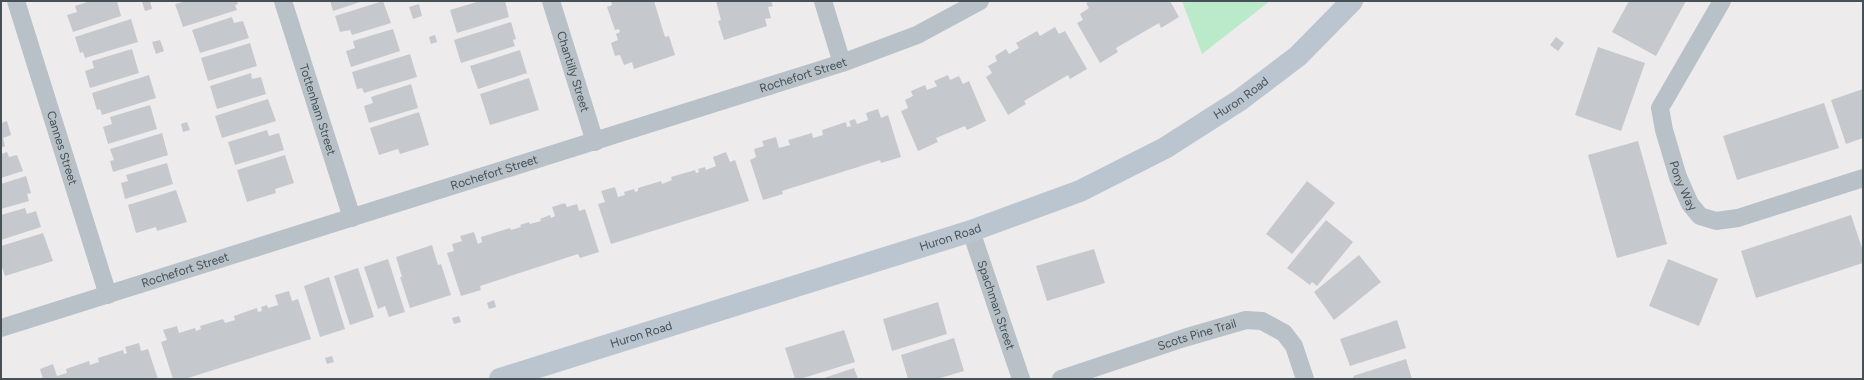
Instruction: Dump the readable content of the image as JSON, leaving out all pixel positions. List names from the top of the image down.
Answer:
{
  "streets": {
    "main road": ["Huron Road"],
    "street": [
      "Chantilly Street",
      "Rochefort Street",
      "Tottenham Street",
      "Cannes Street",
      "Pony Way",
      "Spachman Street",
      "Scots Pine Trail"
    ]
  },
  "crossings": [
    ["Chantilly Street", "Rochefort Street"],
    ["Rochefort Street", "Tottenham Street"],
    ["Rochefort Street", "Cannes Street"],
    ["Huron Road", "Spachman Street"]
  ]
}
